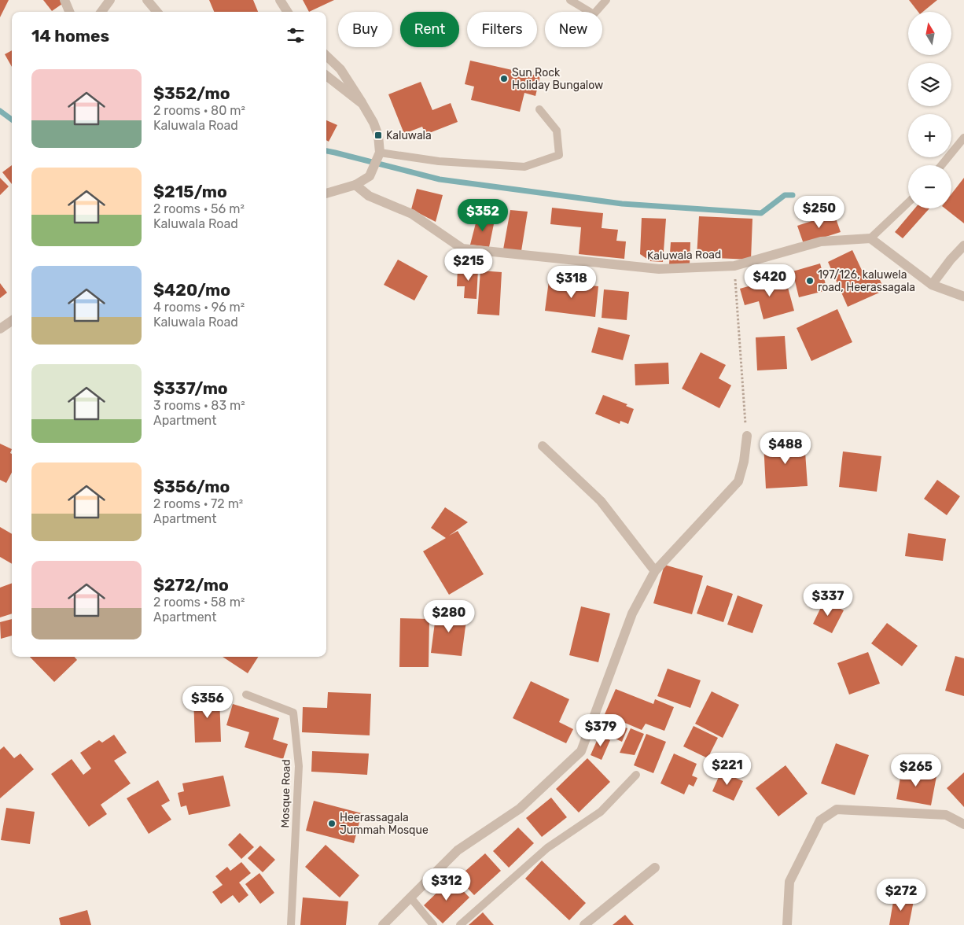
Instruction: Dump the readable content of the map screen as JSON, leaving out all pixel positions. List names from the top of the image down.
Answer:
{
  "streets": {
    "street": ["Kaluwala Road"],
    "lane": ["Mosque Road"]
  },
  "places": {
    "other": ["Sun Rock Holiday Bungalow", "197/126, kaluwela road, Heerassagala", "Heerassagala Jummah Mosque"],
    "transit": ["Kaluwala"]
  },
  "north": "top",
  "page": {
    "map_buttons": ["+", "−"],
    "chip": [
      "Buy",
      "Rent",
      "Filters",
      "New"
    ],
    "heading": "14 homes",
    "list": [
      {
        "name": "$352/mo",
        "note": "2 rooms · 80 m² · Kaluwala Road"
      },
      {
        "name": "$215/mo",
        "note": "2 rooms · 56 m² · Kaluwala Road"
      },
      {
        "name": "$420/mo",
        "note": "4 rooms · 96 m² · Kaluwala Road"
      },
      {
        "name": "$337/mo",
        "note": "3 rooms · 83 m² · Apartment"
      },
      {
        "name": "$356/mo",
        "note": "2 rooms · 72 m² · Apartment"
      },
      {
        "name": "$272/mo",
        "note": "2 rooms · 58 m² · Apartment"
      }
    ],
    "price": [
      "$250",
      "$352",
      "$215",
      "$420",
      "$318",
      "$488",
      "$337",
      "$280",
      "$356",
      "$379",
      "$221",
      "$265",
      "$312",
      "$272"
    ]
  }
}
